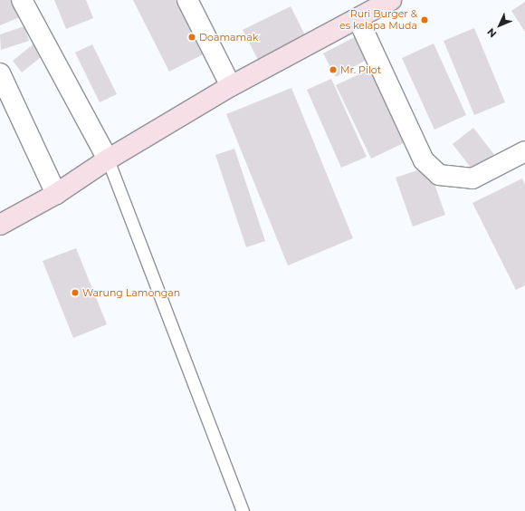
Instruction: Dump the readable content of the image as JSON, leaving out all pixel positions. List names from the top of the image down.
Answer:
{
  "places": [
    "Ruri Burger & es kelapa Muda",
    "Doamamak",
    "Mr. Pilot",
    "Warung Lamongan"
  ],
  "north": "bottom left"
}
